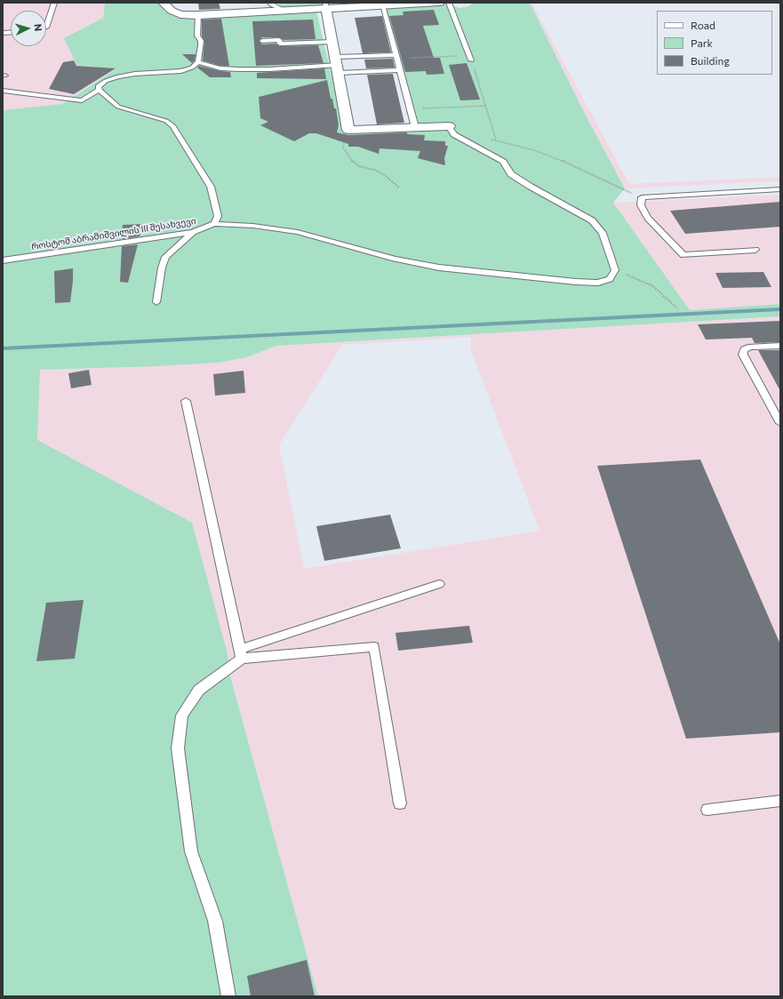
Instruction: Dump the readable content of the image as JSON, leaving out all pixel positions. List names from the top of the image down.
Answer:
{
  "streets": {
    "lane": ["როსტომ აბრამიშვილის III შესახვევი"]
  },
  "legend": ["Road", "Park", "Building"],
  "north": "right"
}
